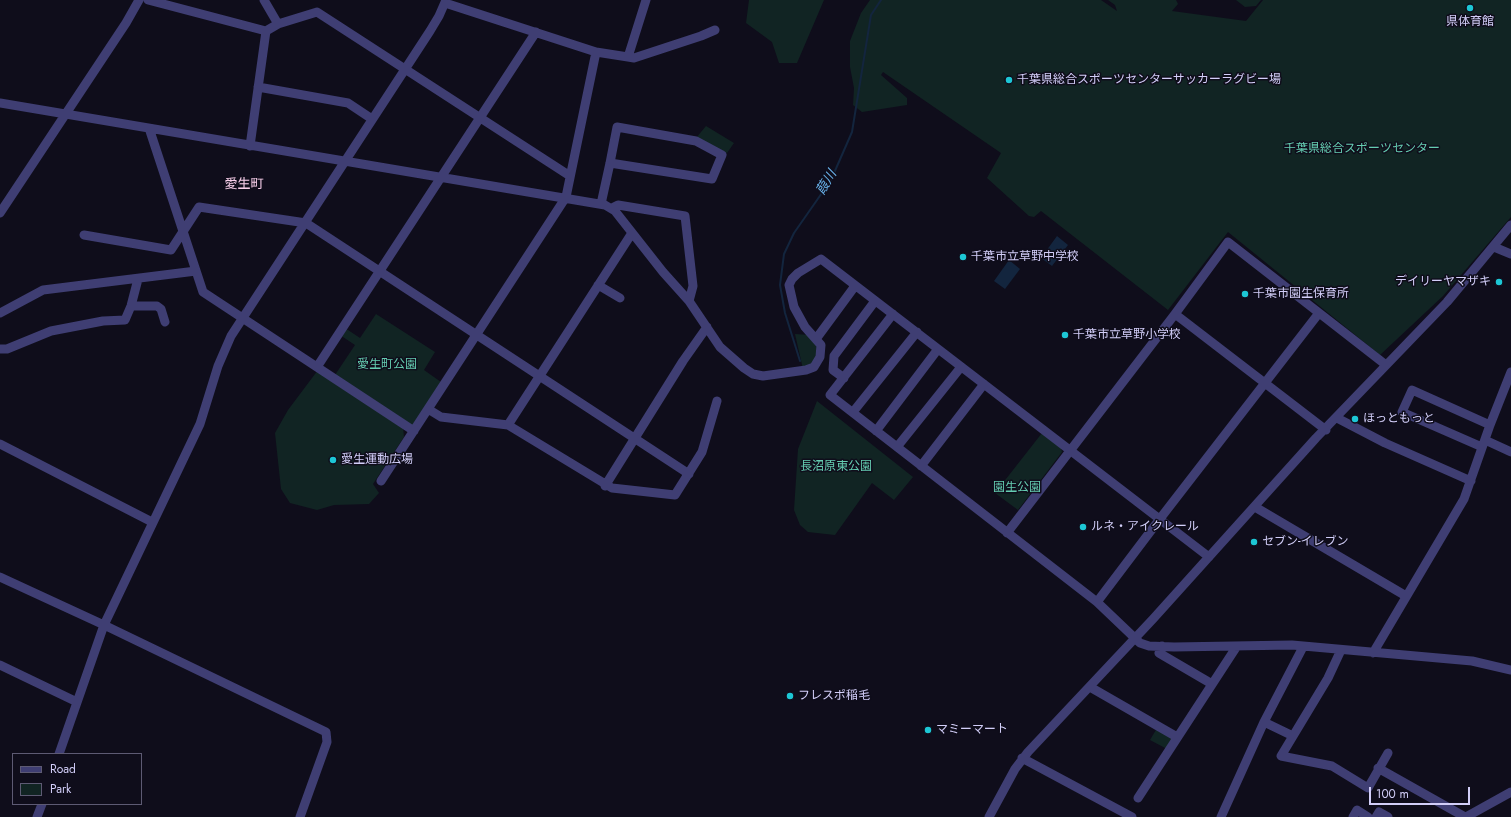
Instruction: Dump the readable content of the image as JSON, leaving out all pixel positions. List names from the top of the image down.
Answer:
{
  "districts": ["愛生町"],
  "water": ["葭川"],
  "parks": [
    "千葉県総合スポーツセンター",
    "愛生町公園",
    "長沼原東公園",
    "園生公園"
  ],
  "places": [
    "県体育館",
    "千葉県総合スポーツセンターサッカーラグビー場",
    "千葉市立草野中学校",
    "デイリーヤマザキ",
    "千葉市園生保育所",
    "千葉市立草野小学校",
    "ほっともっと",
    "愛生運動広場",
    "ルネ・アイクレール",
    "セブン-イレブン",
    "フレスポ稲毛",
    "マミーマート"
  ],
  "legend": ["Road", "Park"],
  "scale_bar": "100 m"
}
